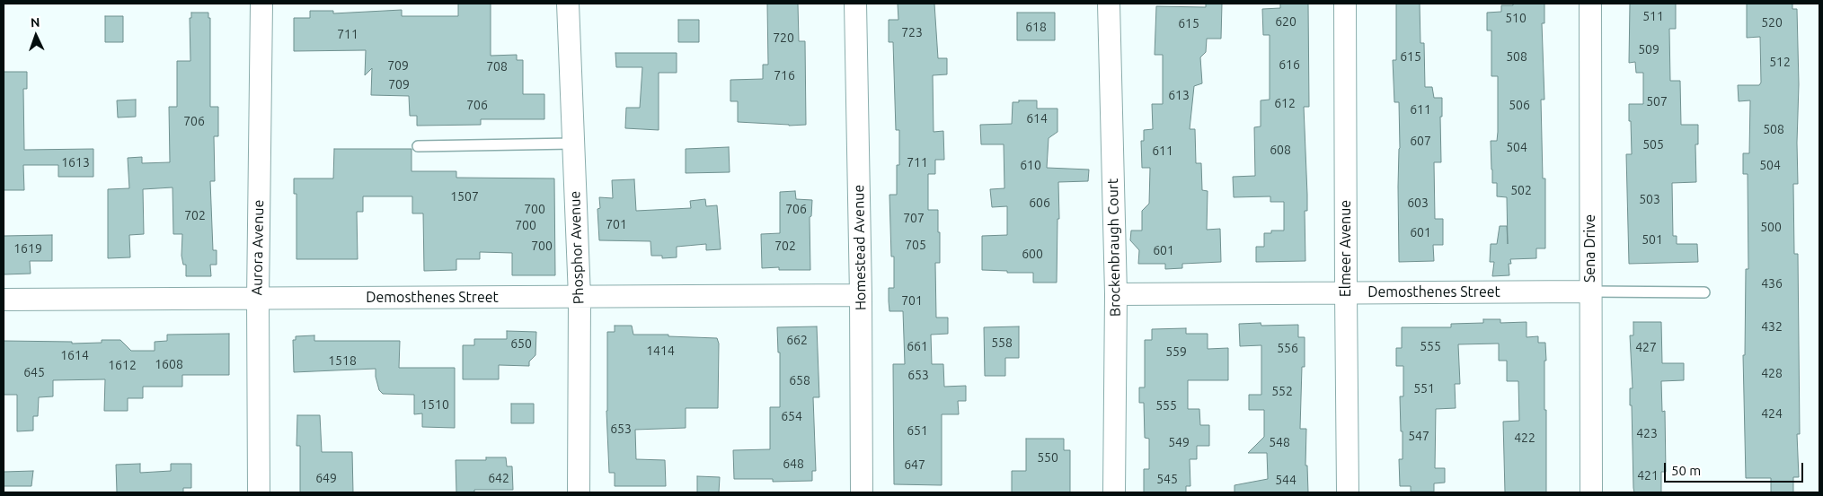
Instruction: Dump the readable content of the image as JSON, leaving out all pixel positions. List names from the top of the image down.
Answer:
{
  "streets": {
    "street": [
      "Aurora Avenue",
      "Phosphor Avenue",
      "Homestead Avenue",
      "Brockenbraugh Court",
      "Elmeer Avenue",
      "Sena Drive",
      "Demosthenes Street"
    ]
  },
  "crossings": [
    ["Aurora Avenue", "Demosthenes Street"],
    ["Phosphor Avenue", "Demosthenes Street"],
    ["Homestead Avenue", "Demosthenes Street"],
    ["Brockenbraugh Court", "Demosthenes Street"],
    ["Elmeer Avenue", "Demosthenes Street"],
    ["Sena Drive", "Demosthenes Street"]
  ],
  "house_numbers": [
    "511",
    "510",
    "620",
    "520",
    "615",
    "618",
    "723",
    "711",
    "720",
    "509",
    "615",
    "508",
    "512",
    "616",
    "709",
    "708",
    "716",
    "709",
    "613",
    "507",
    "612",
    "706",
    "506",
    "611",
    "614",
    "706",
    "508",
    "607",
    "505",
    "504",
    "608",
    "611",
    "1613",
    "711",
    "610",
    "504",
    "502",
    "1507",
    "503",
    "606",
    "603",
    "700",
    "706",
    "702",
    "707",
    "701",
    "700",
    "500",
    "601",
    "501",
    "705",
    "700",
    "702",
    "1619",
    "601",
    "600",
    "436",
    "701",
    "432",
    "662",
    "558",
    "650",
    "661",
    "555",
    "427",
    "556",
    "1414",
    "559",
    "1614",
    "1518",
    "1608",
    "1612",
    "645",
    "428",
    "653",
    "658",
    "551",
    "552",
    "1510",
    "555",
    "424",
    "654",
    "653",
    "651",
    "423",
    "547",
    "422",
    "549",
    "548",
    "550",
    "648",
    "647",
    "421",
    "649",
    "642",
    "545",
    "544"
  ],
  "scale_bar": "50 m",
  "north": "top"
}
